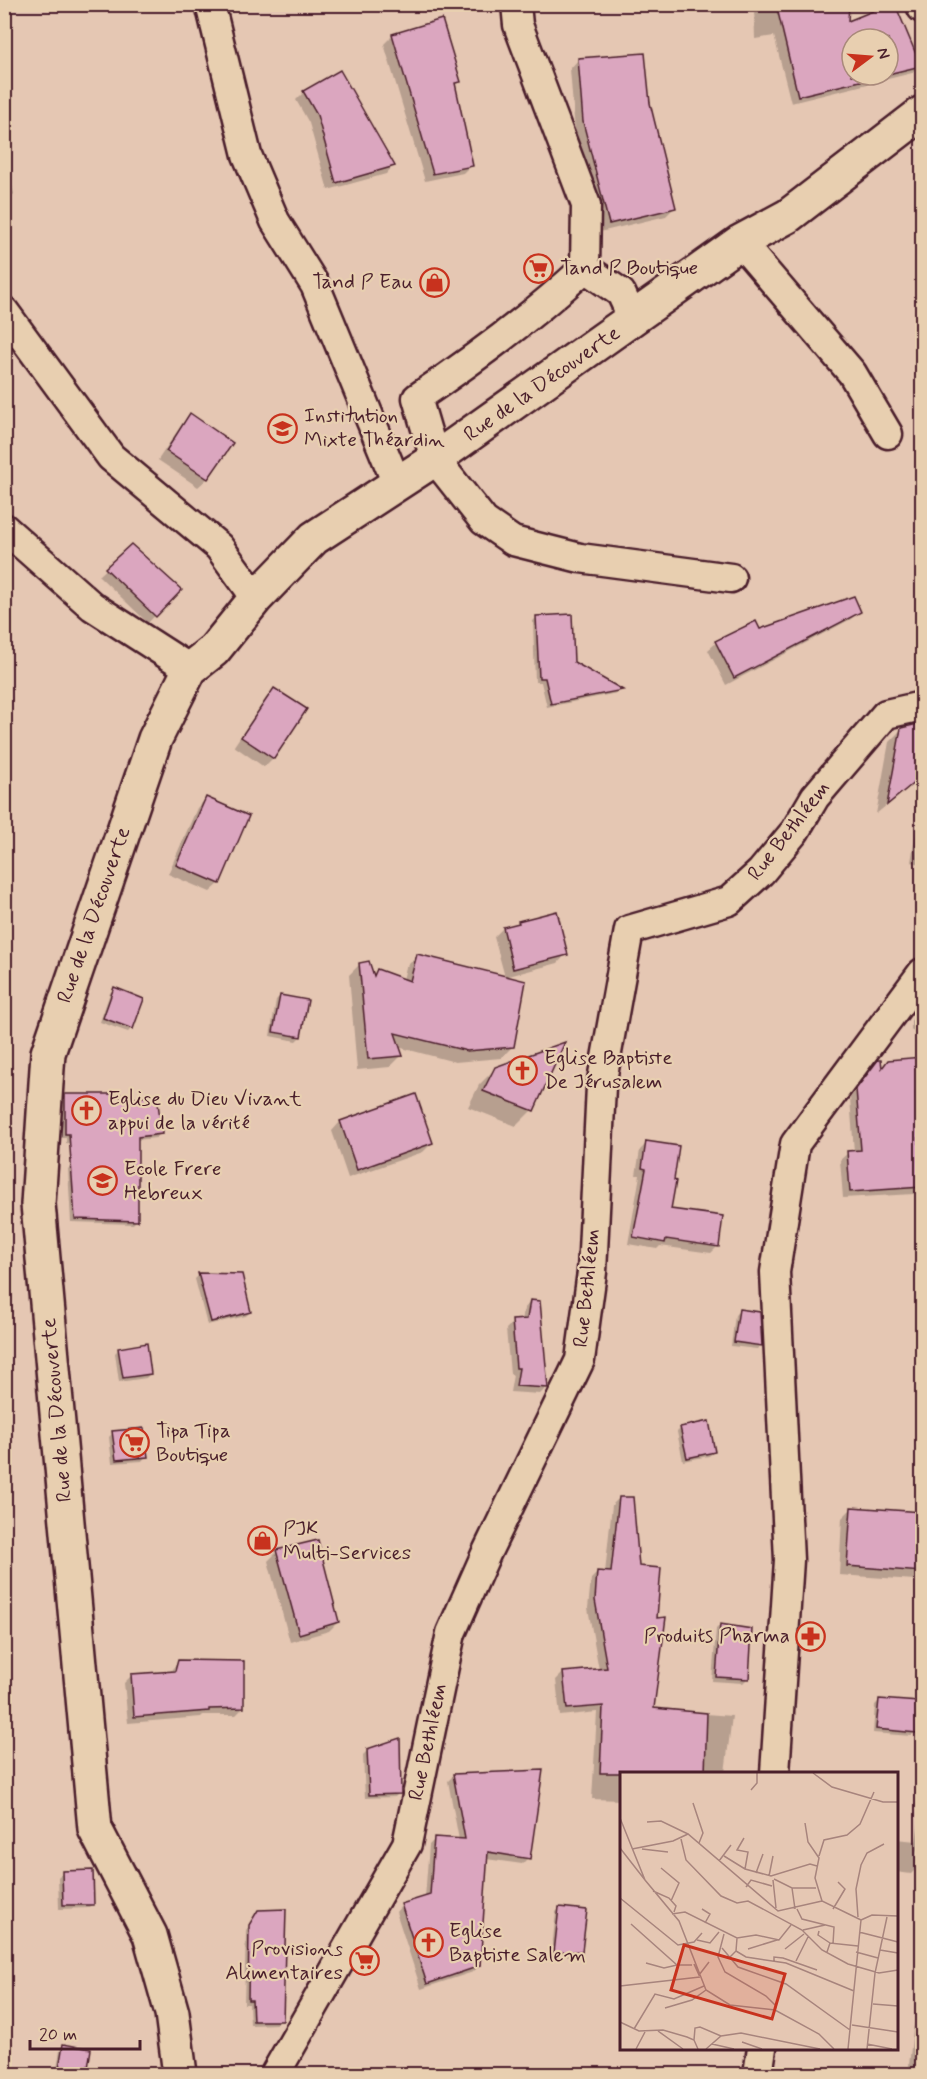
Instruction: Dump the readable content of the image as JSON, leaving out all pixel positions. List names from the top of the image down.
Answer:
{
  "streets": {
    "street": ["Rue de la Découverte", "Rue Bethléem"]
  },
  "places": {
    "supermarket": ["Tand P Boutique", "Tipa Tipa Boutique", "Provisions Alimentaires"],
    "shop": ["Tand P Eau", "PJK Multi-Services"],
    "school or university": ["Institution Mixte Théardin", "Ecole Frere Hebreux"],
    "church": ["Eglise Baptiste De Jérusalem", "Eglise du Dieu Vivant appui de la vérité", "Eglise Baptiste Salem"],
    "pharmacy": ["Produits Pharma"]
  },
  "scale_bar": "20 m",
  "north": "right"
}
